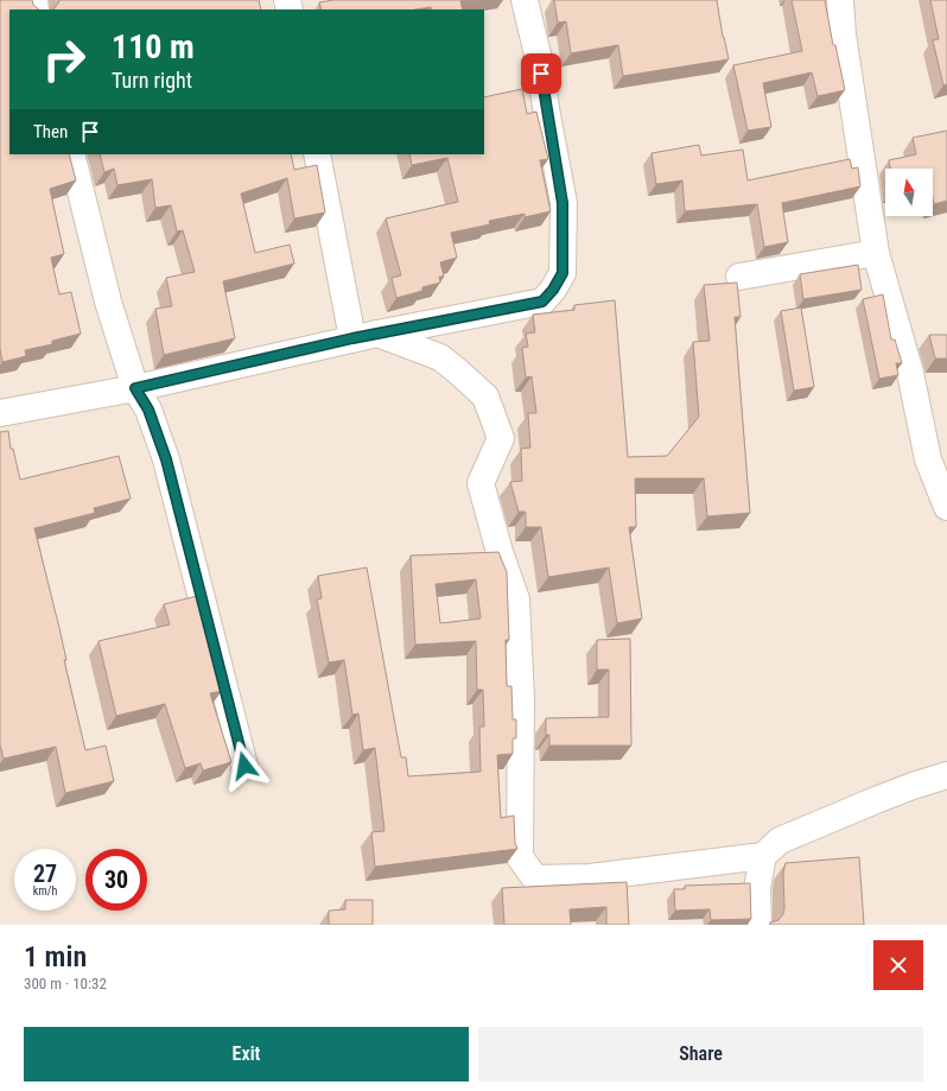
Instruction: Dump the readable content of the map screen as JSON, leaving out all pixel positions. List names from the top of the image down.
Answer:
{
  "north": "top",
  "page": {
    "turn": ["110 m", "Turn right"],
    "then": "Then",
    "speed": "27 km/h",
    "limit": "30",
    "heading": ["1 min", "300 m · 10:32"],
    "buttons": ["Exit", "Share"]
  }
}
